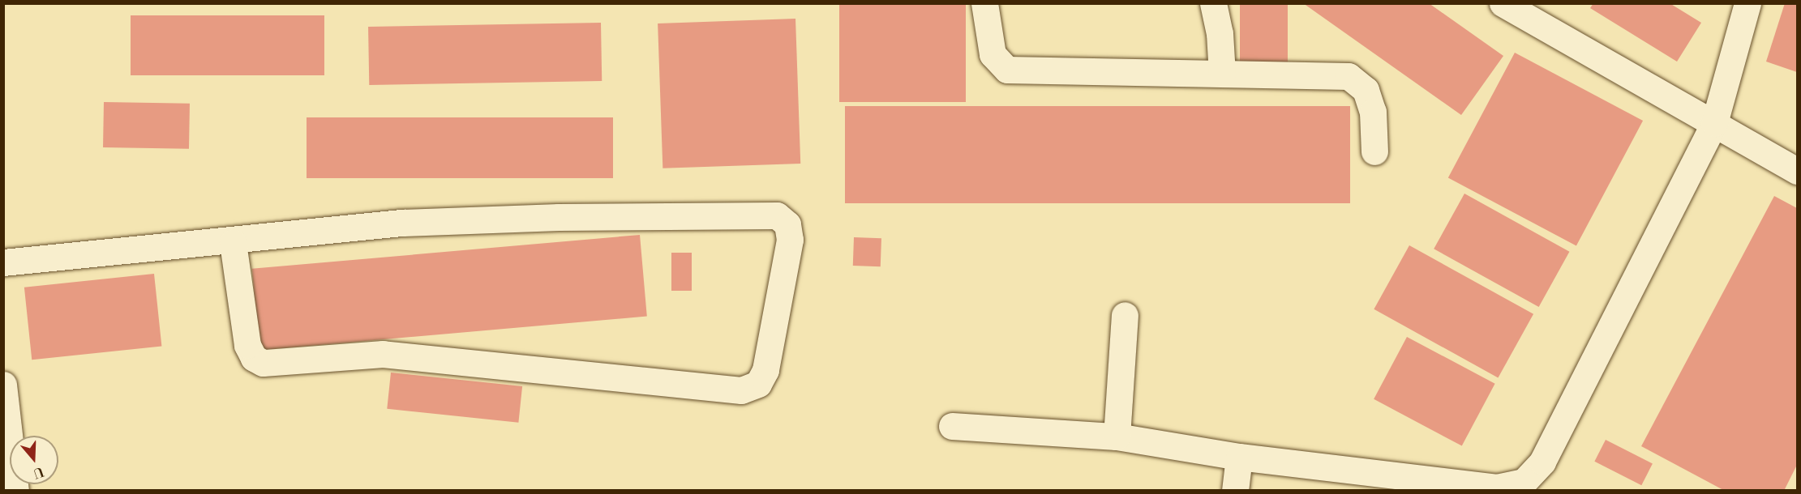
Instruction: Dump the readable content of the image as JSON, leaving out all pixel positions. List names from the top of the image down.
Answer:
{
  "north": "bottom"
}
